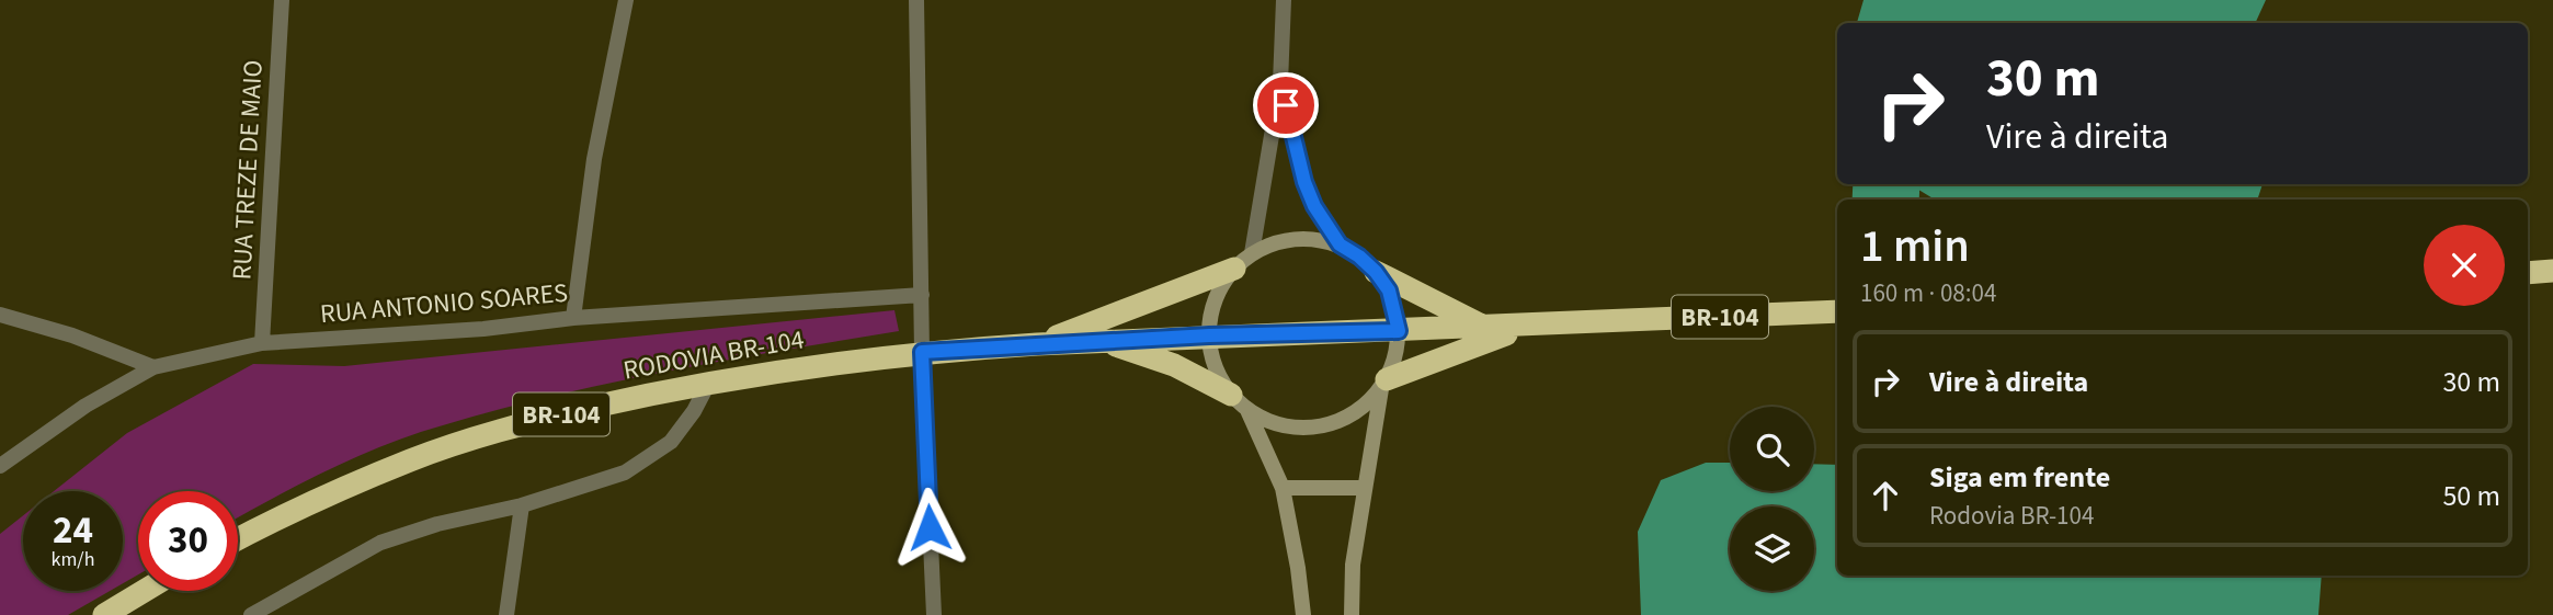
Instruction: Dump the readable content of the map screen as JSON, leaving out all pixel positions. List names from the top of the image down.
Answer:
{
  "streets": {
    "highway": ["BR-104", "RODOVIA BR-104"],
    "street": ["RUA TREZE DE MAIO", "RUA ANTONIO SOARES"]
  },
  "crossings": [
    ["RUA TREZE DE MAIO", "RUA ANTONIO SOARES"],
    ["BR-104", "RODOVIA BR-104"]
  ],
  "page": {
    "turn": ["30 m", "Vire à direita"],
    "heading": ["1 min", "160 m · 08:04"],
    "list": [
      {
        "name": "Vire à direita",
        "value": "30 m"
      },
      {
        "name": "Siga em frente",
        "note": "Rodovia BR-104",
        "value": "50 m"
      }
    ],
    "speed": "24 km/h",
    "limit": "30"
  }
}
